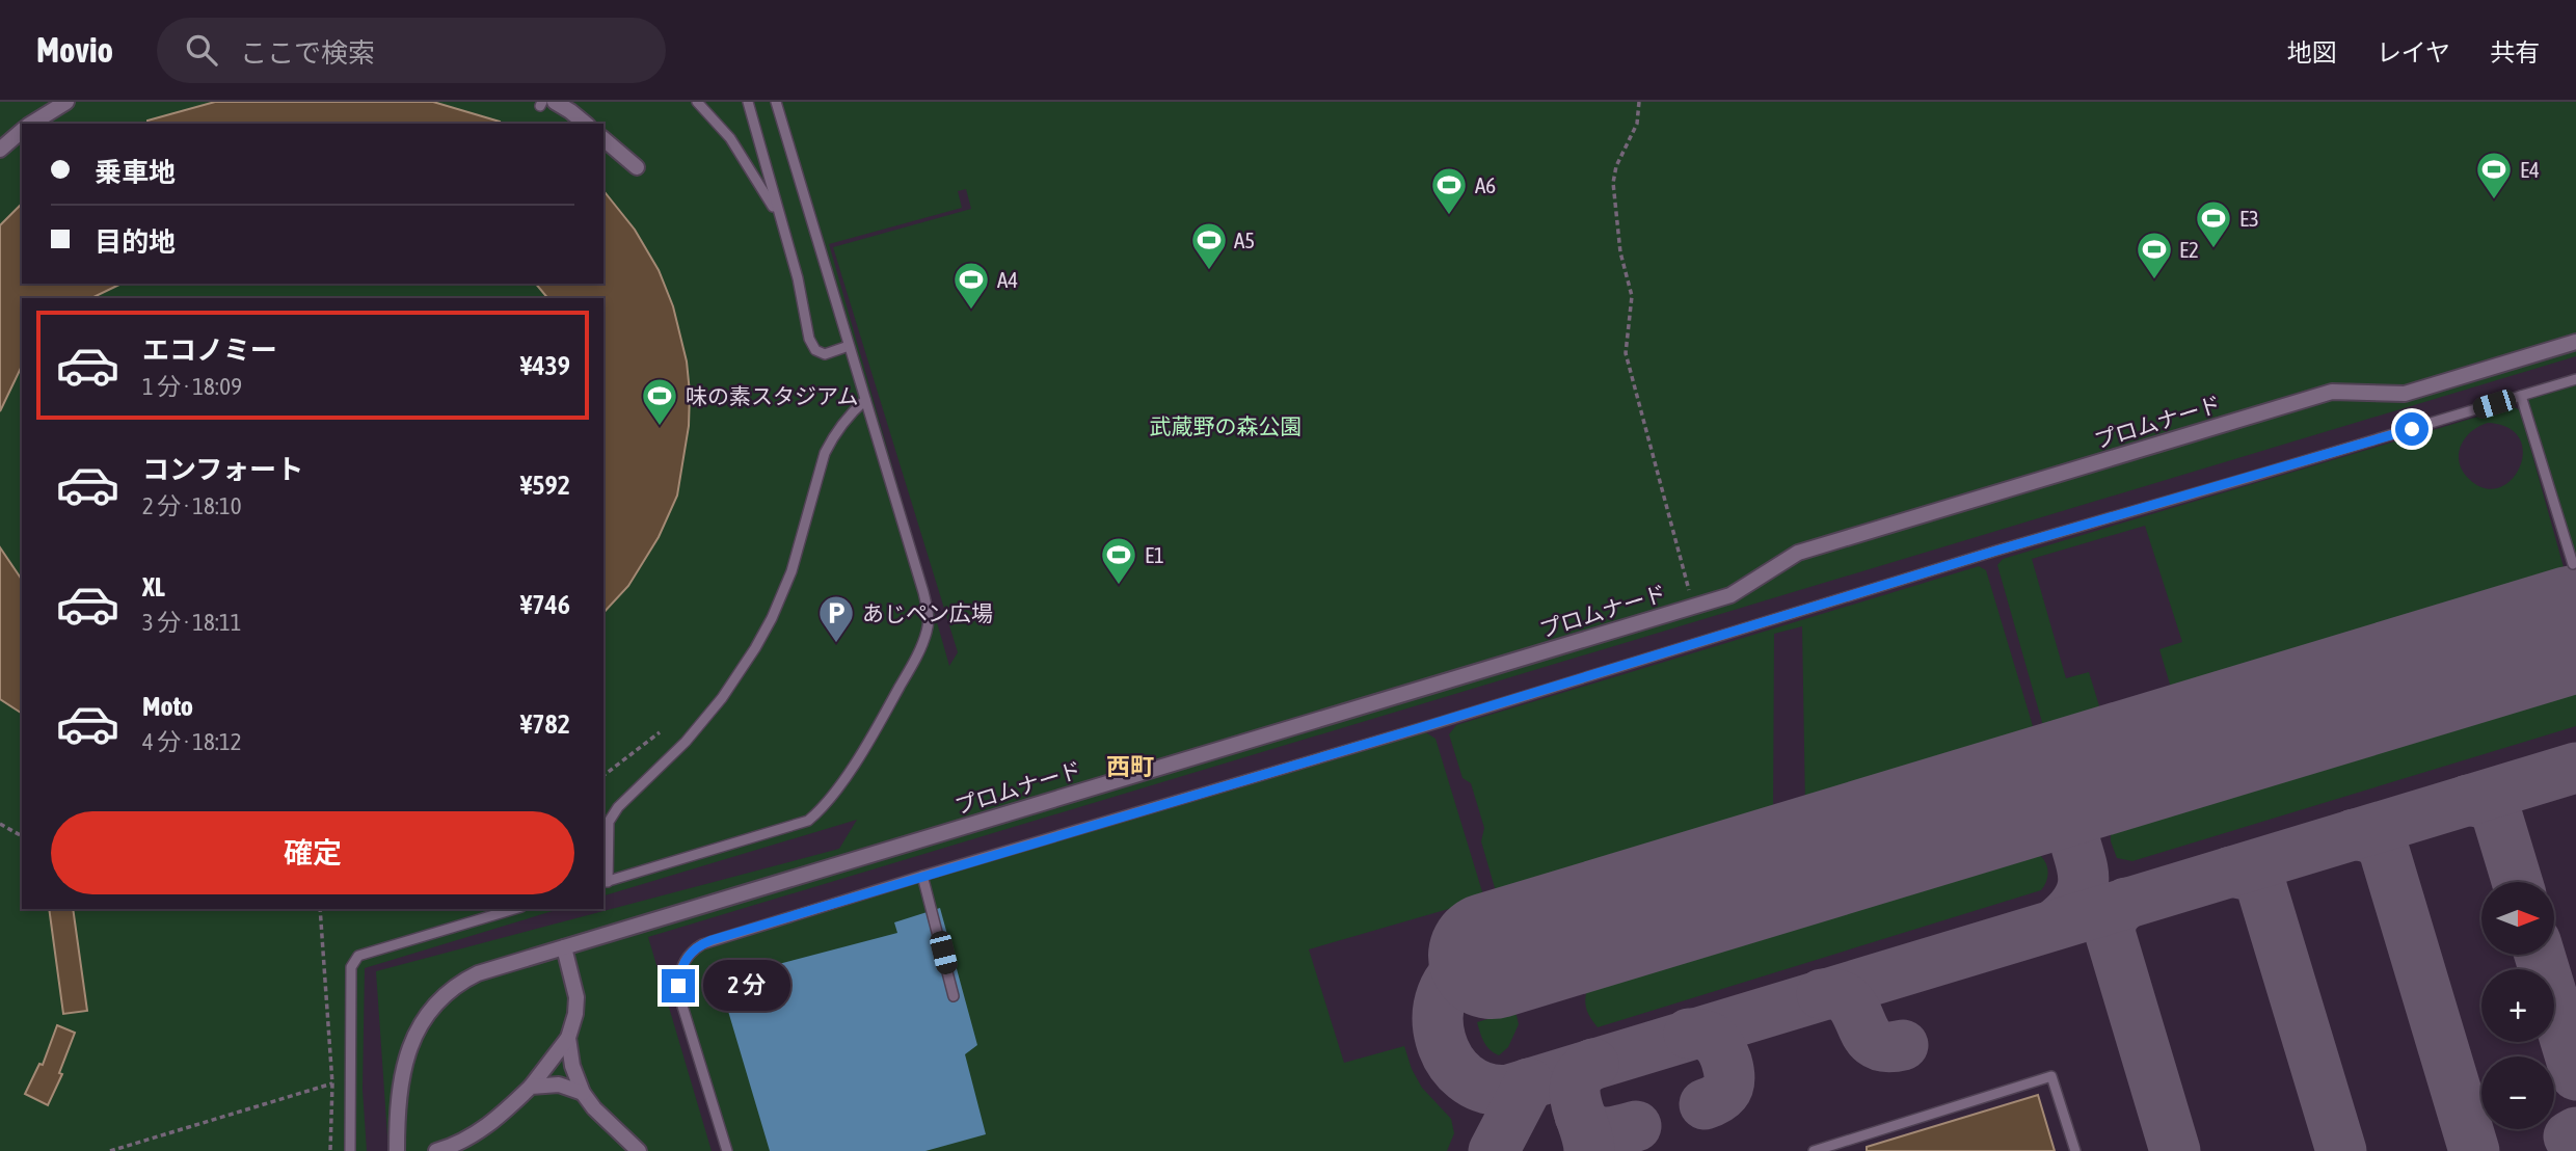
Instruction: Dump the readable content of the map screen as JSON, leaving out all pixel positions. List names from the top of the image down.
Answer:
{
  "streets": {
    "street": ["プロムナード"]
  },
  "districts": ["西町"],
  "parks": ["武蔵野の森公園"],
  "places": {
    "sports": [
      "E4",
      "A6",
      "E3",
      "A5",
      "E2",
      "A4",
      "味の素スタジアム",
      "E1"
    ],
    "parking": ["あじペン広場"]
  },
  "north": "right",
  "page": {
    "header": "Movio",
    "search": "ここで検索",
    "nav": ["地図", "レイヤ", "共有"],
    "banner": ["乗車地", "目的地"],
    "list": [
      {
        "name": "エコノミー",
        "note": "1 分 · 18:09",
        "value": "¥439"
      },
      {
        "name": "コンフォート",
        "note": "2 分 · 18:10",
        "value": "¥592"
      },
      {
        "name": "XL",
        "note": "3 分 · 18:11",
        "value": "¥746"
      },
      {
        "name": "Moto",
        "note": "4 分 · 18:12",
        "value": "¥782"
      }
    ],
    "buttons": "確定",
    "map_buttons": ["+", "−"],
    "bubble": "2 分"
  }
}
